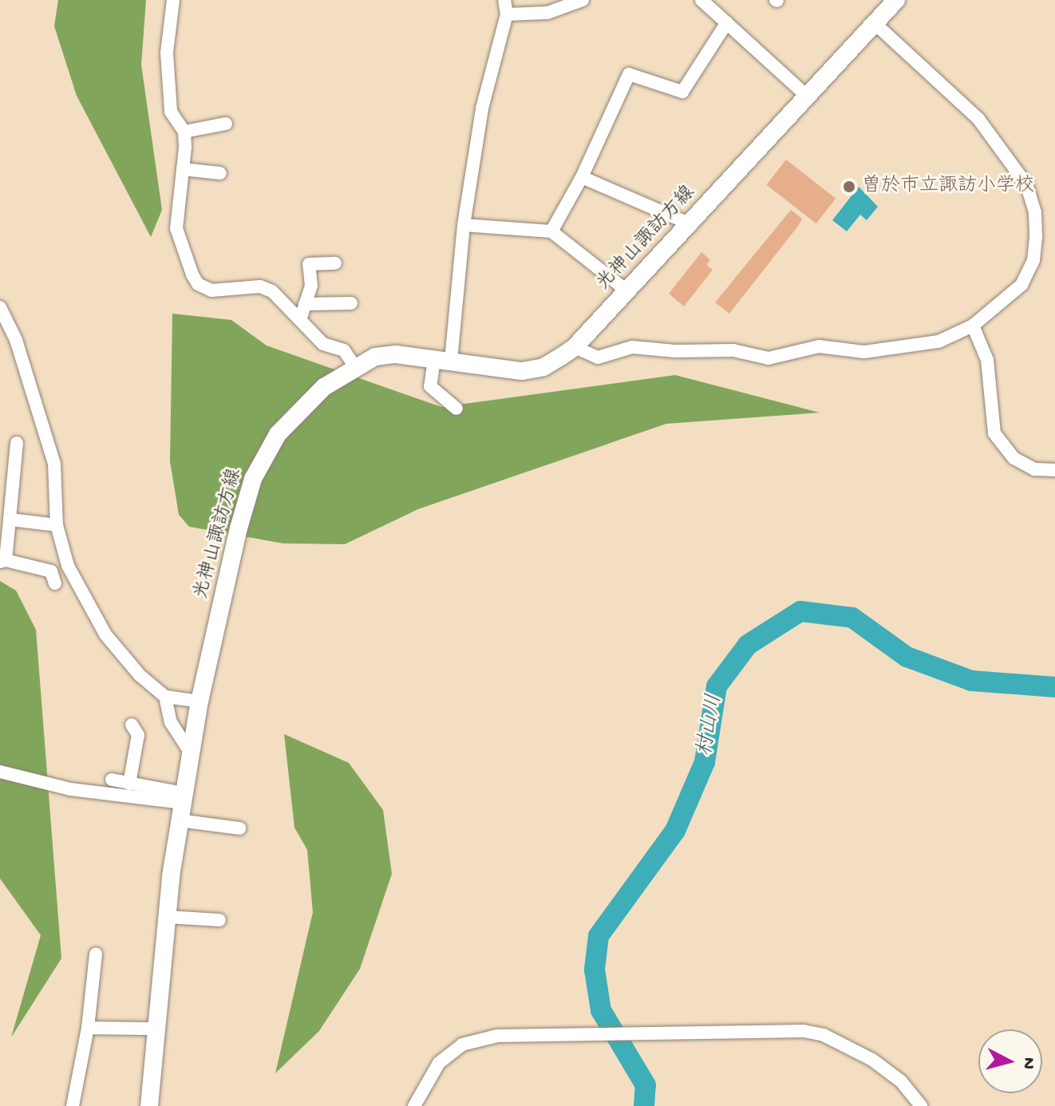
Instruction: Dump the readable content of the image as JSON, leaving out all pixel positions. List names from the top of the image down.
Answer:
{
  "streets": {
    "main road": ["光神山諏訪方線"]
  },
  "water": ["村山川"],
  "places": ["曽於市立諏訪小学校"],
  "north": "right"
}
